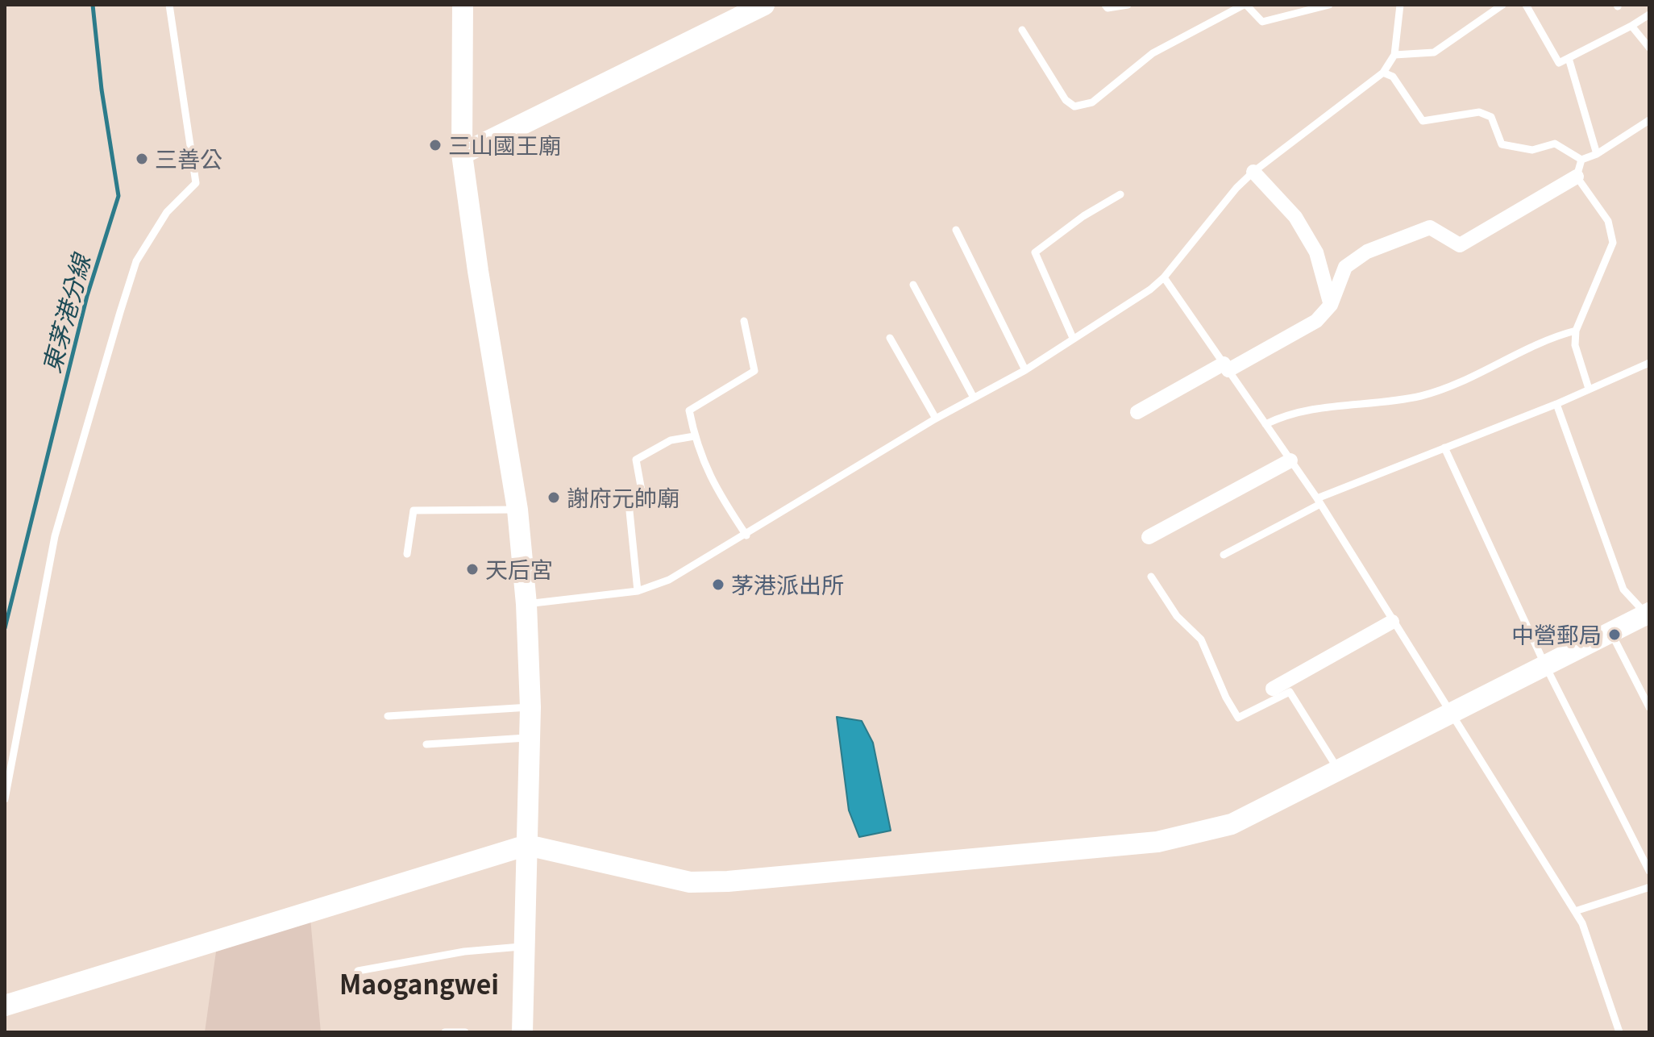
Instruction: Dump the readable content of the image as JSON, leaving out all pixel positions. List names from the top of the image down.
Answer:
{
  "districts": ["Maogangwei"],
  "water": ["東茅港分線"],
  "places": [
    "三山國王廟",
    "三善公",
    "謝府元帥廟",
    "天后宮",
    "茅港派出所",
    "中營郵局"
  ]
}
